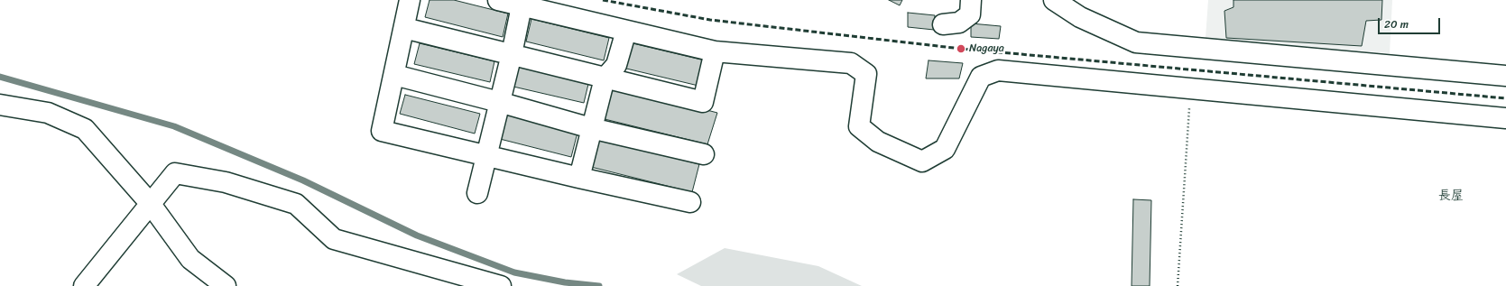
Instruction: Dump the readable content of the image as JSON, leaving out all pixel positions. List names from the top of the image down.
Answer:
{
  "districts": ["長屋"],
  "places": ["Nagaya"],
  "scale_bar": "20 m"
}
